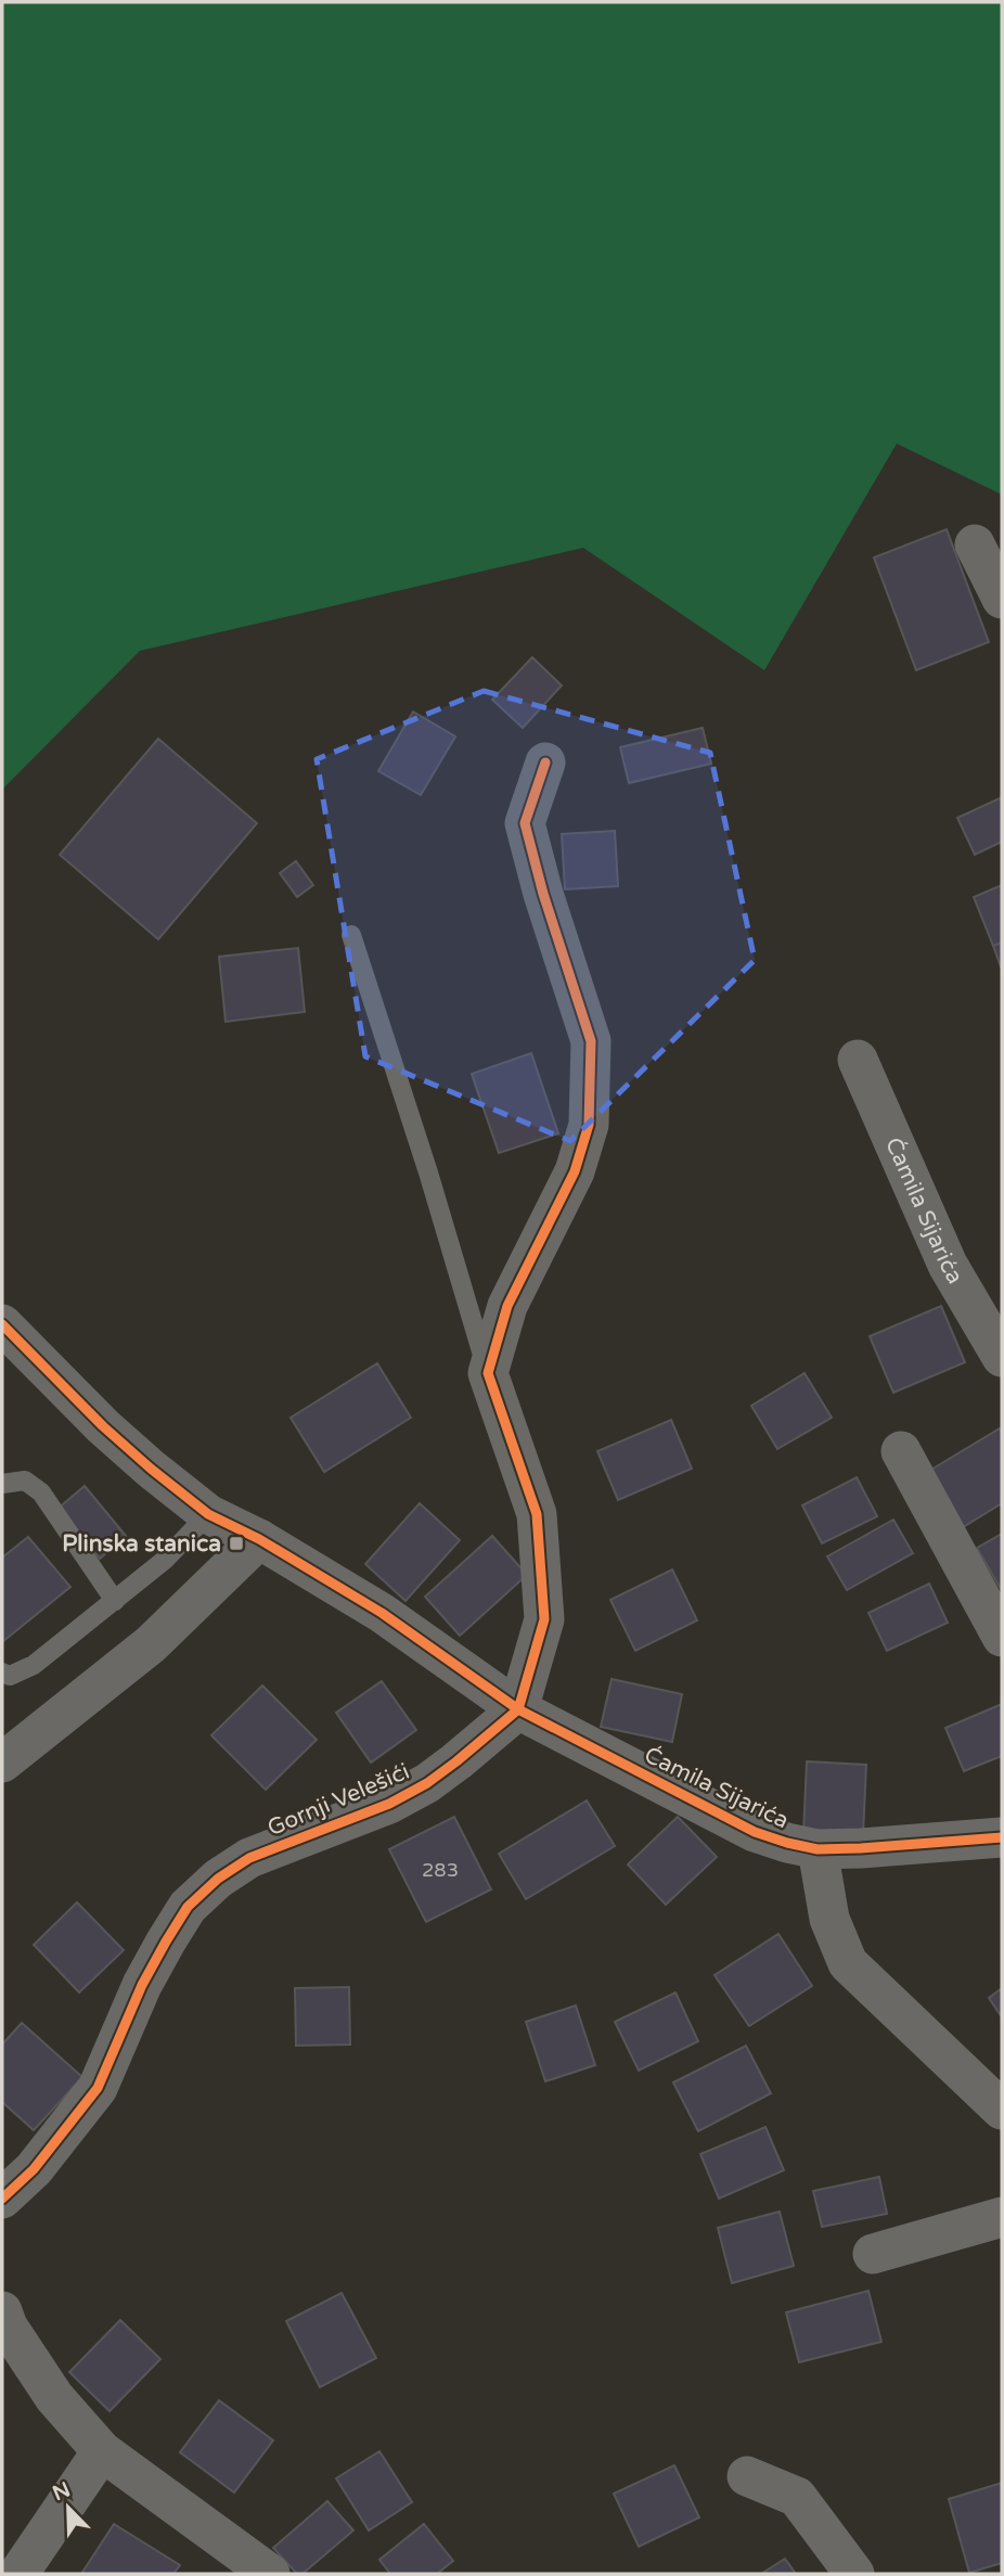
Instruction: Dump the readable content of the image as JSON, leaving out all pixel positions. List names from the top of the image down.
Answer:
{
  "streets": {
    "street": ["Ćamila Sijarića", "Gornji Velešići"]
  },
  "crossings": [
    ["Ćamila Sijarića", "Gornji Velešići"]
  ],
  "places": {
    "transit": ["Plinska stanica"]
  },
  "house_numbers": ["283"],
  "north": "top left"
}
